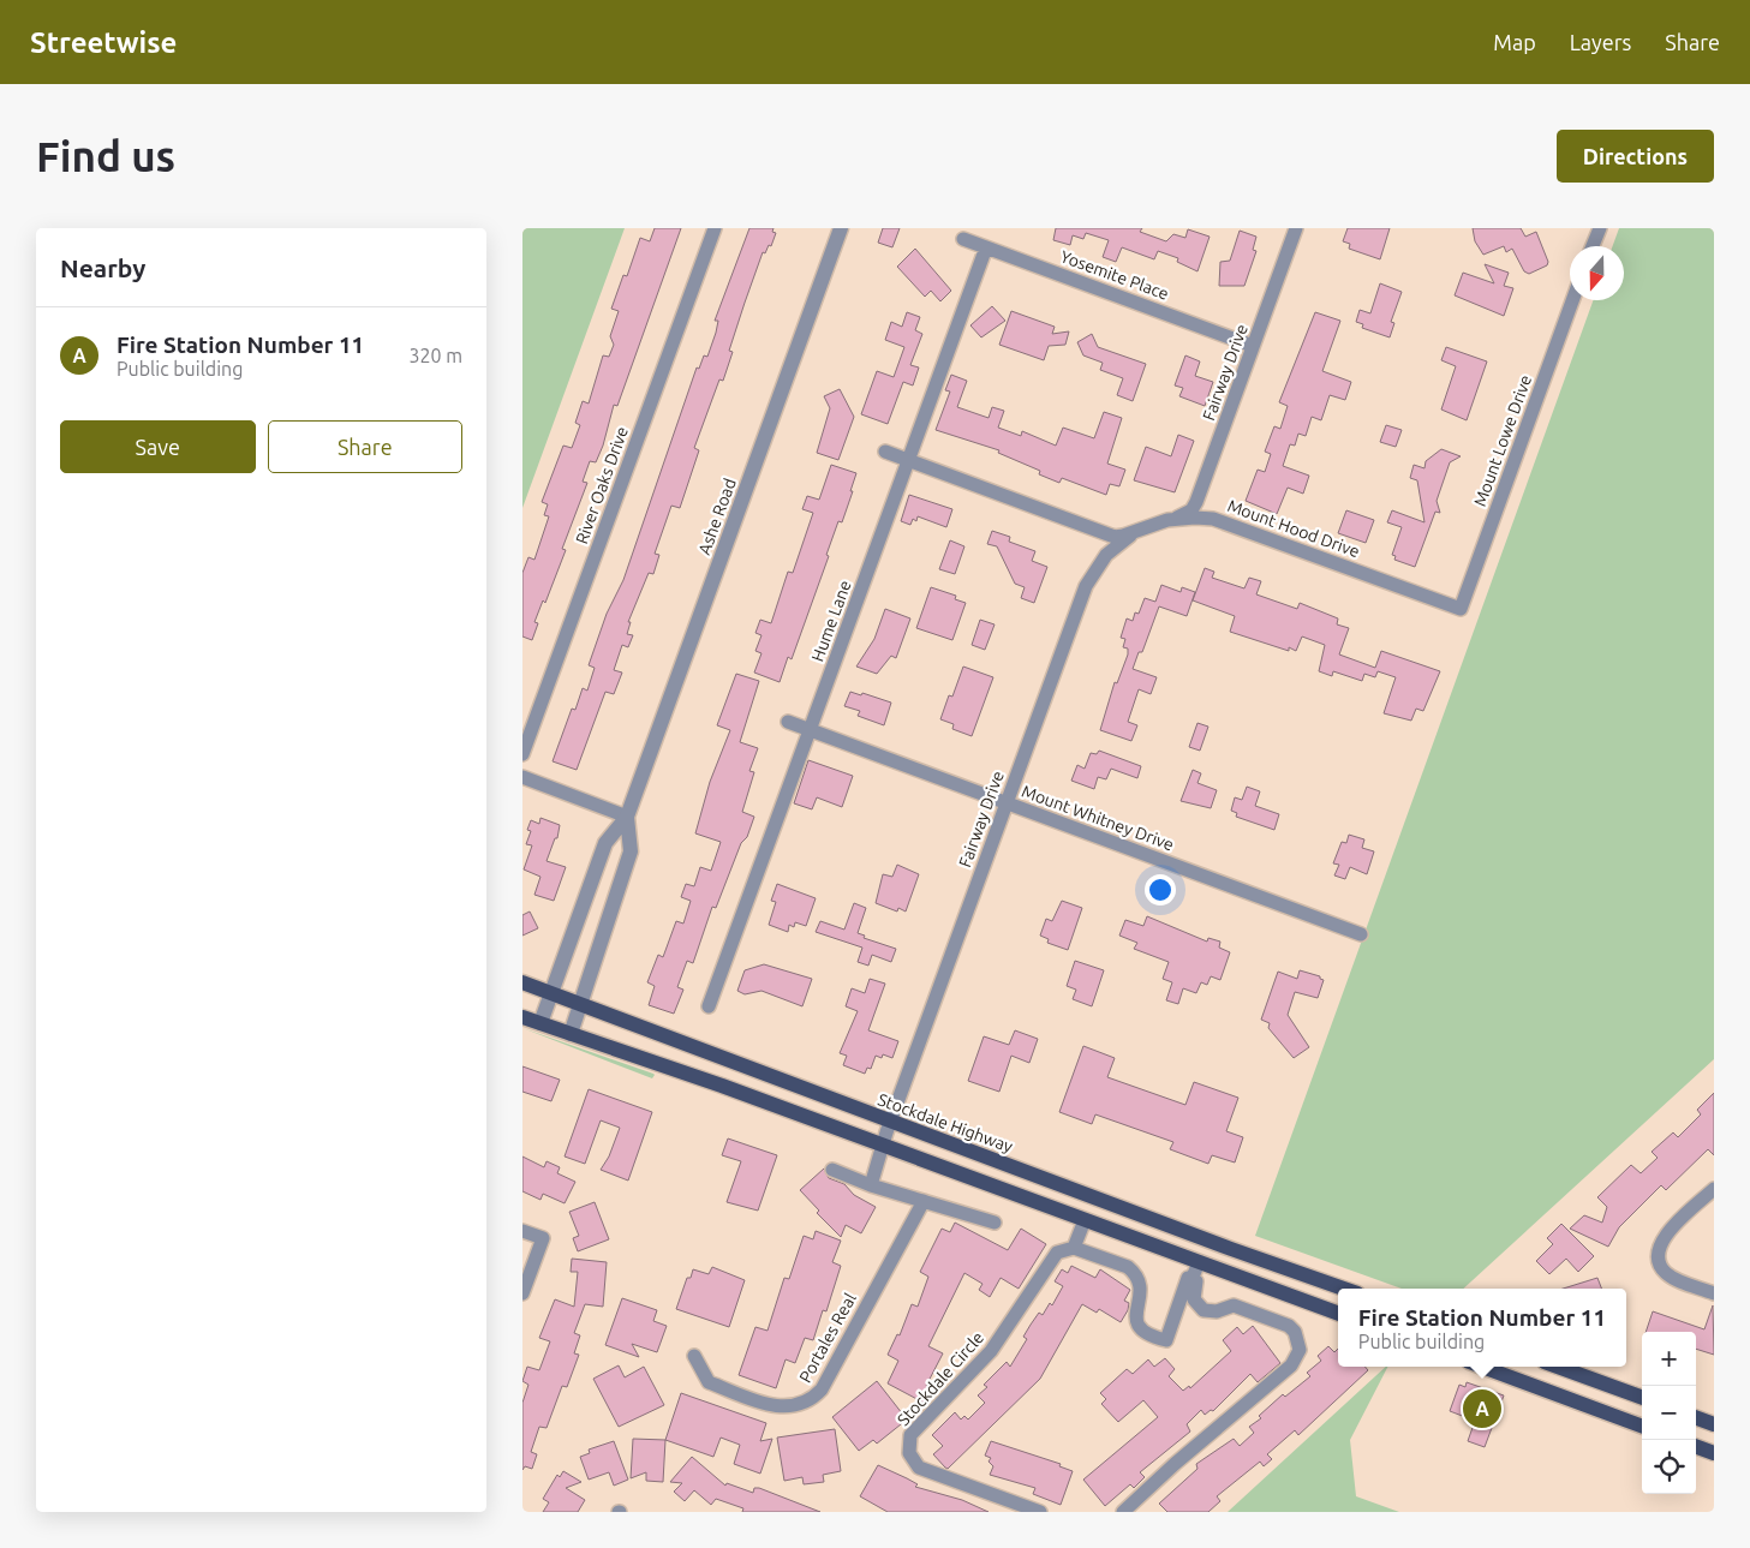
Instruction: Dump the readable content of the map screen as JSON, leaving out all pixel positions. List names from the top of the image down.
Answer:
{
  "streets": {
    "main road": ["Stockdale Highway"],
    "street": [
      "Yosemite Place",
      "Fairway Drive",
      "Mount Lowe Drive",
      "River Oaks Drive",
      "Ashe Road",
      "Mount Hood Drive",
      "Hume Lane",
      "Mount Whitney Drive",
      "Portales Real",
      "Stockdale Circle"
    ]
  },
  "crossings": [
    ["Yosemite Place", "Fairway Drive"],
    ["Yosemite Place", "Hume Lane"],
    ["Fairway Drive", "Mount Hood Drive"],
    ["Fairway Drive", "Mount Whitney Drive"],
    ["Fairway Drive", "Stockdale Highway"],
    ["Mount Lowe Drive", "Mount Hood Drive"],
    ["Ashe Road", "Stockdale Highway"],
    ["Mount Hood Drive", "Hume Lane"],
    ["Hume Lane", "Mount Whitney Drive"]
  ],
  "north": "bottom",
  "page": {
    "header": "Streetwise",
    "nav": ["Map", "Layers", "Share"],
    "buttons": [
      "Directions",
      ["Save", "Share"]
    ],
    "title": "Find us",
    "heading": "Nearby",
    "list": [
      {
        "mark": "A",
        "name": "Fire Station Number 11",
        "note": "Public building",
        "value": "320 m"
      }
    ],
    "popup": ["Fire Station Number 11", "Public building"],
    "map_buttons": ["+", "−"],
    "pins": "A"
  }
}
